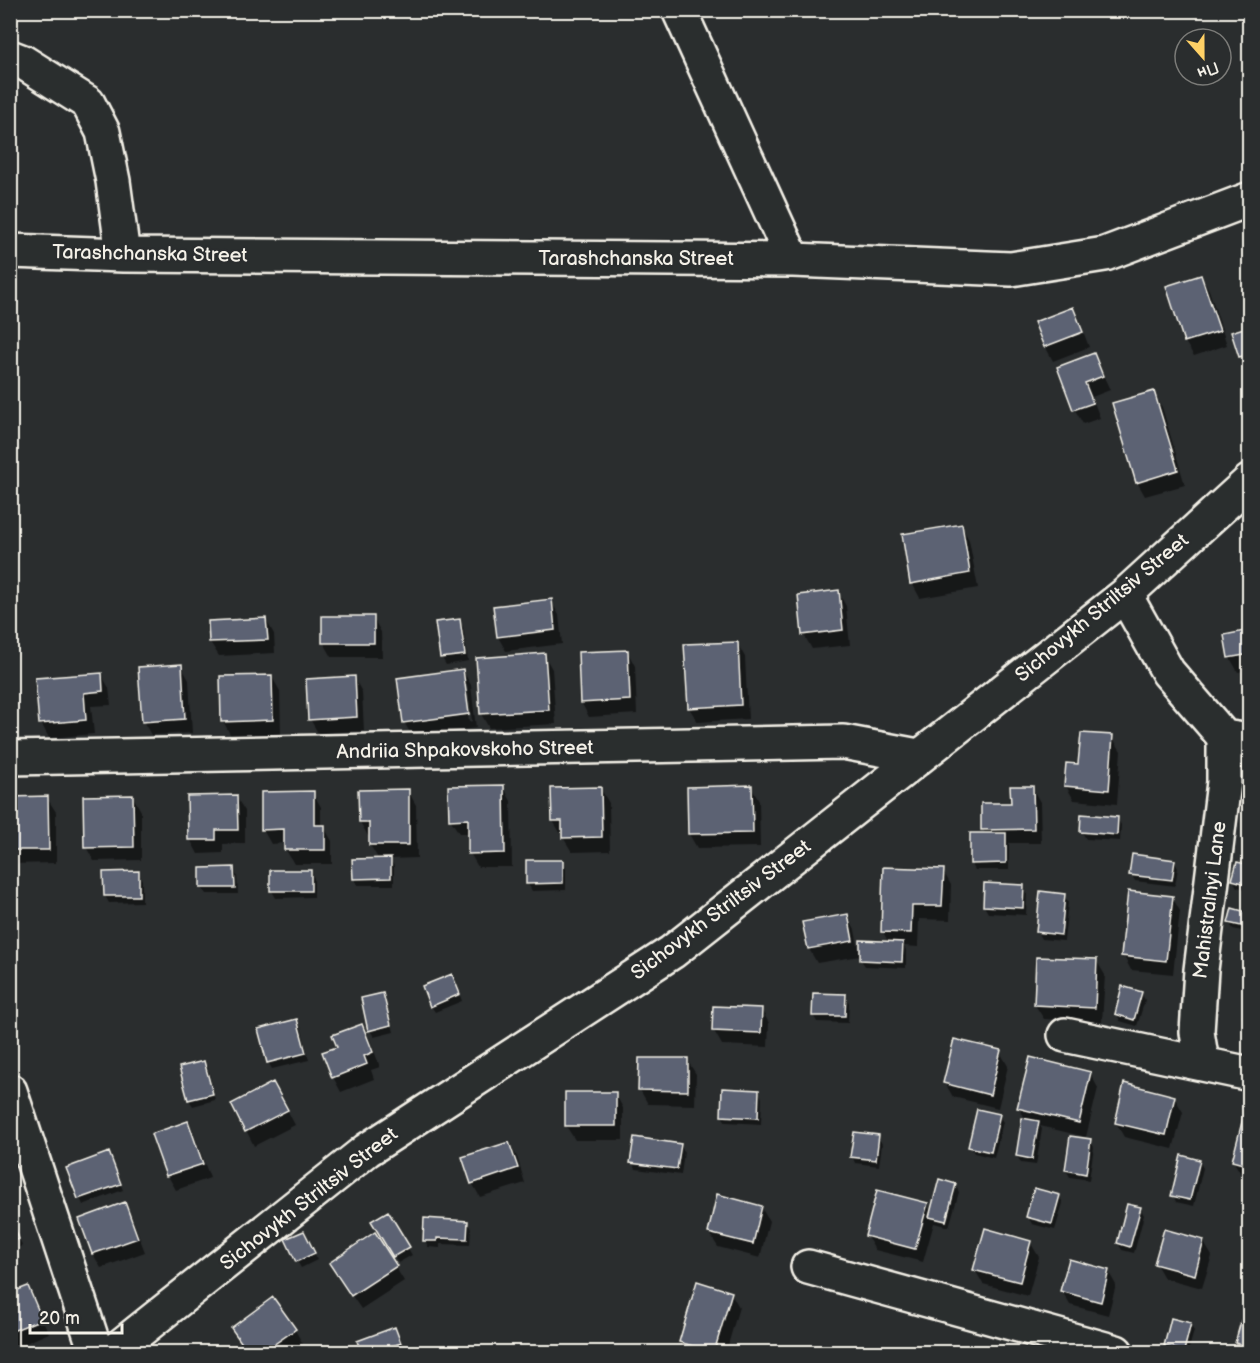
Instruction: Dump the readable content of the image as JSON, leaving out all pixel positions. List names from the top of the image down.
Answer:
{
  "streets": {
    "street": [
      "Tarashchanska Street",
      "Sichovykh Striltsiv Street",
      "Andriia Shpakovskoho Street",
      "Mahistralnyi Lane"
    ]
  },
  "crossings": [
    ["Sichovykh Striltsiv Street", "Andriia Shpakovskoho Street"]
  ],
  "scale_bar": "20 m",
  "north": "bottom"
}
